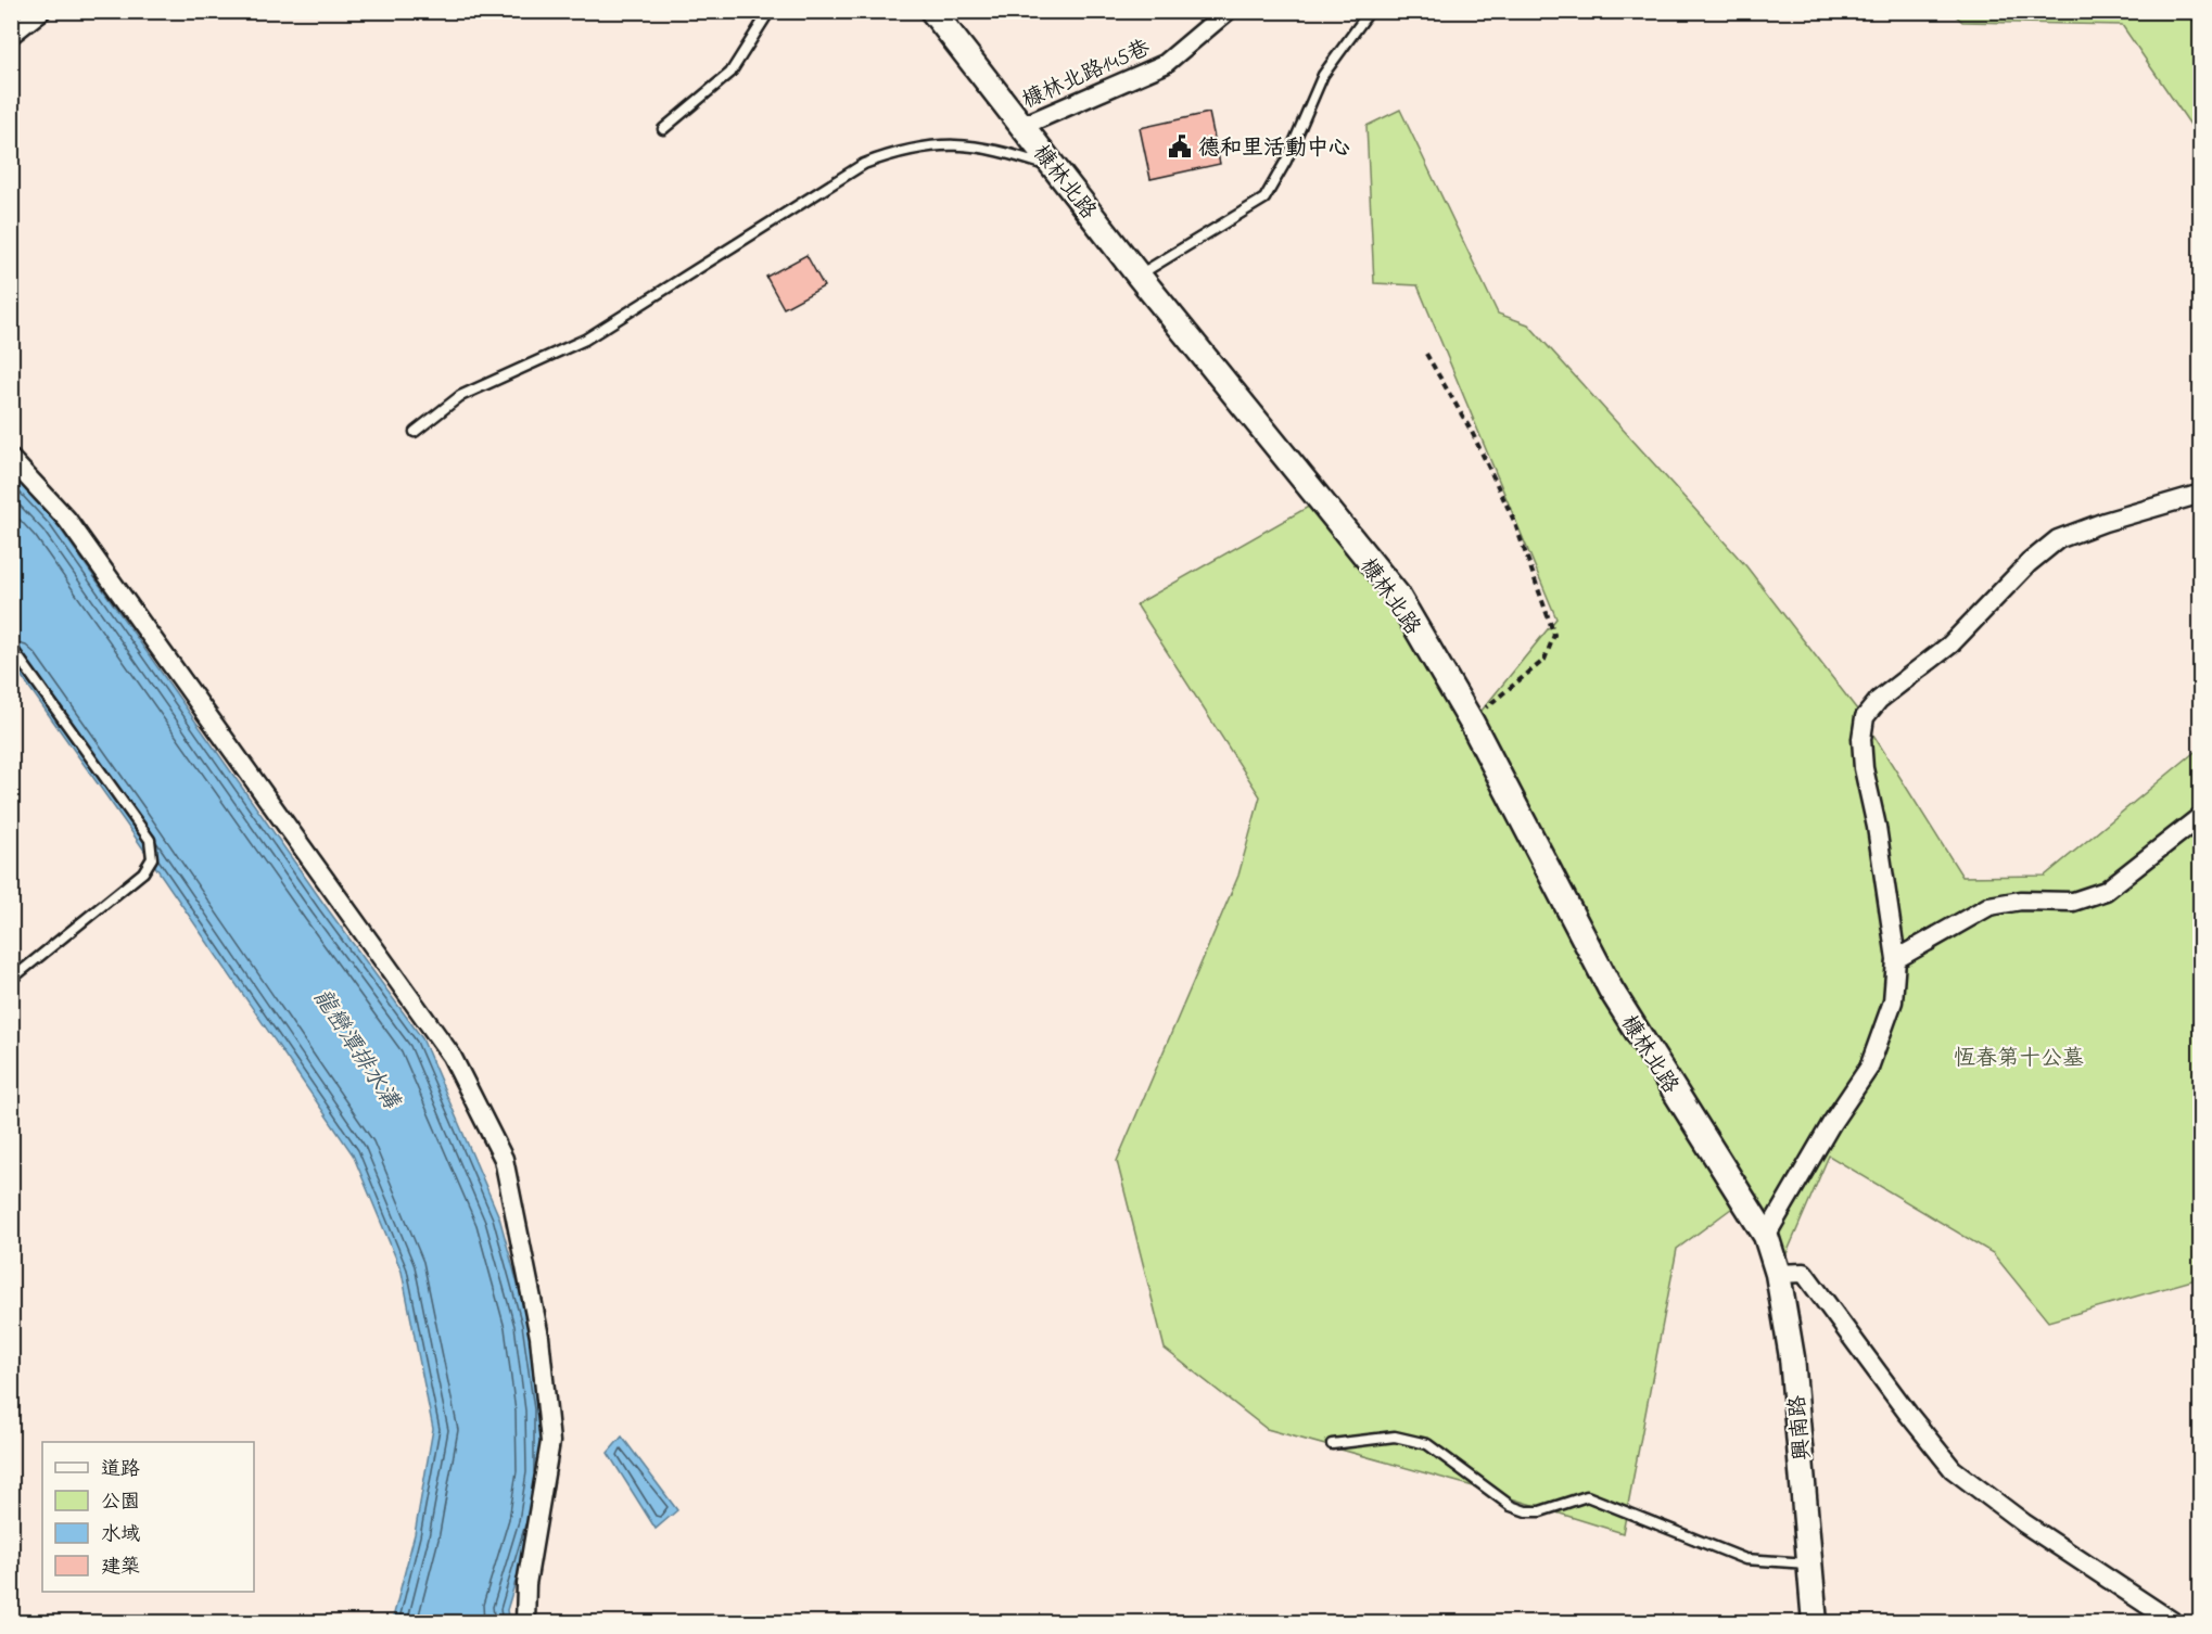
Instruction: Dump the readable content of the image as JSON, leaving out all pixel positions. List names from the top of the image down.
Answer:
{
  "streets": {
    "street": ["槺林北路145巷", "槺林北路", "興南路"]
  },
  "crossings": [
    ["槺林北路145巷", "槺林北路"],
    ["槺林北路", "興南路"]
  ],
  "water": ["龍巒潭排水溝"],
  "parks": ["恆春第十公墓"],
  "places": {
    "public building": ["德和里活動中心"]
  },
  "legend": [
    "道路",
    "公園",
    "水域",
    "建築"
  ]
}
